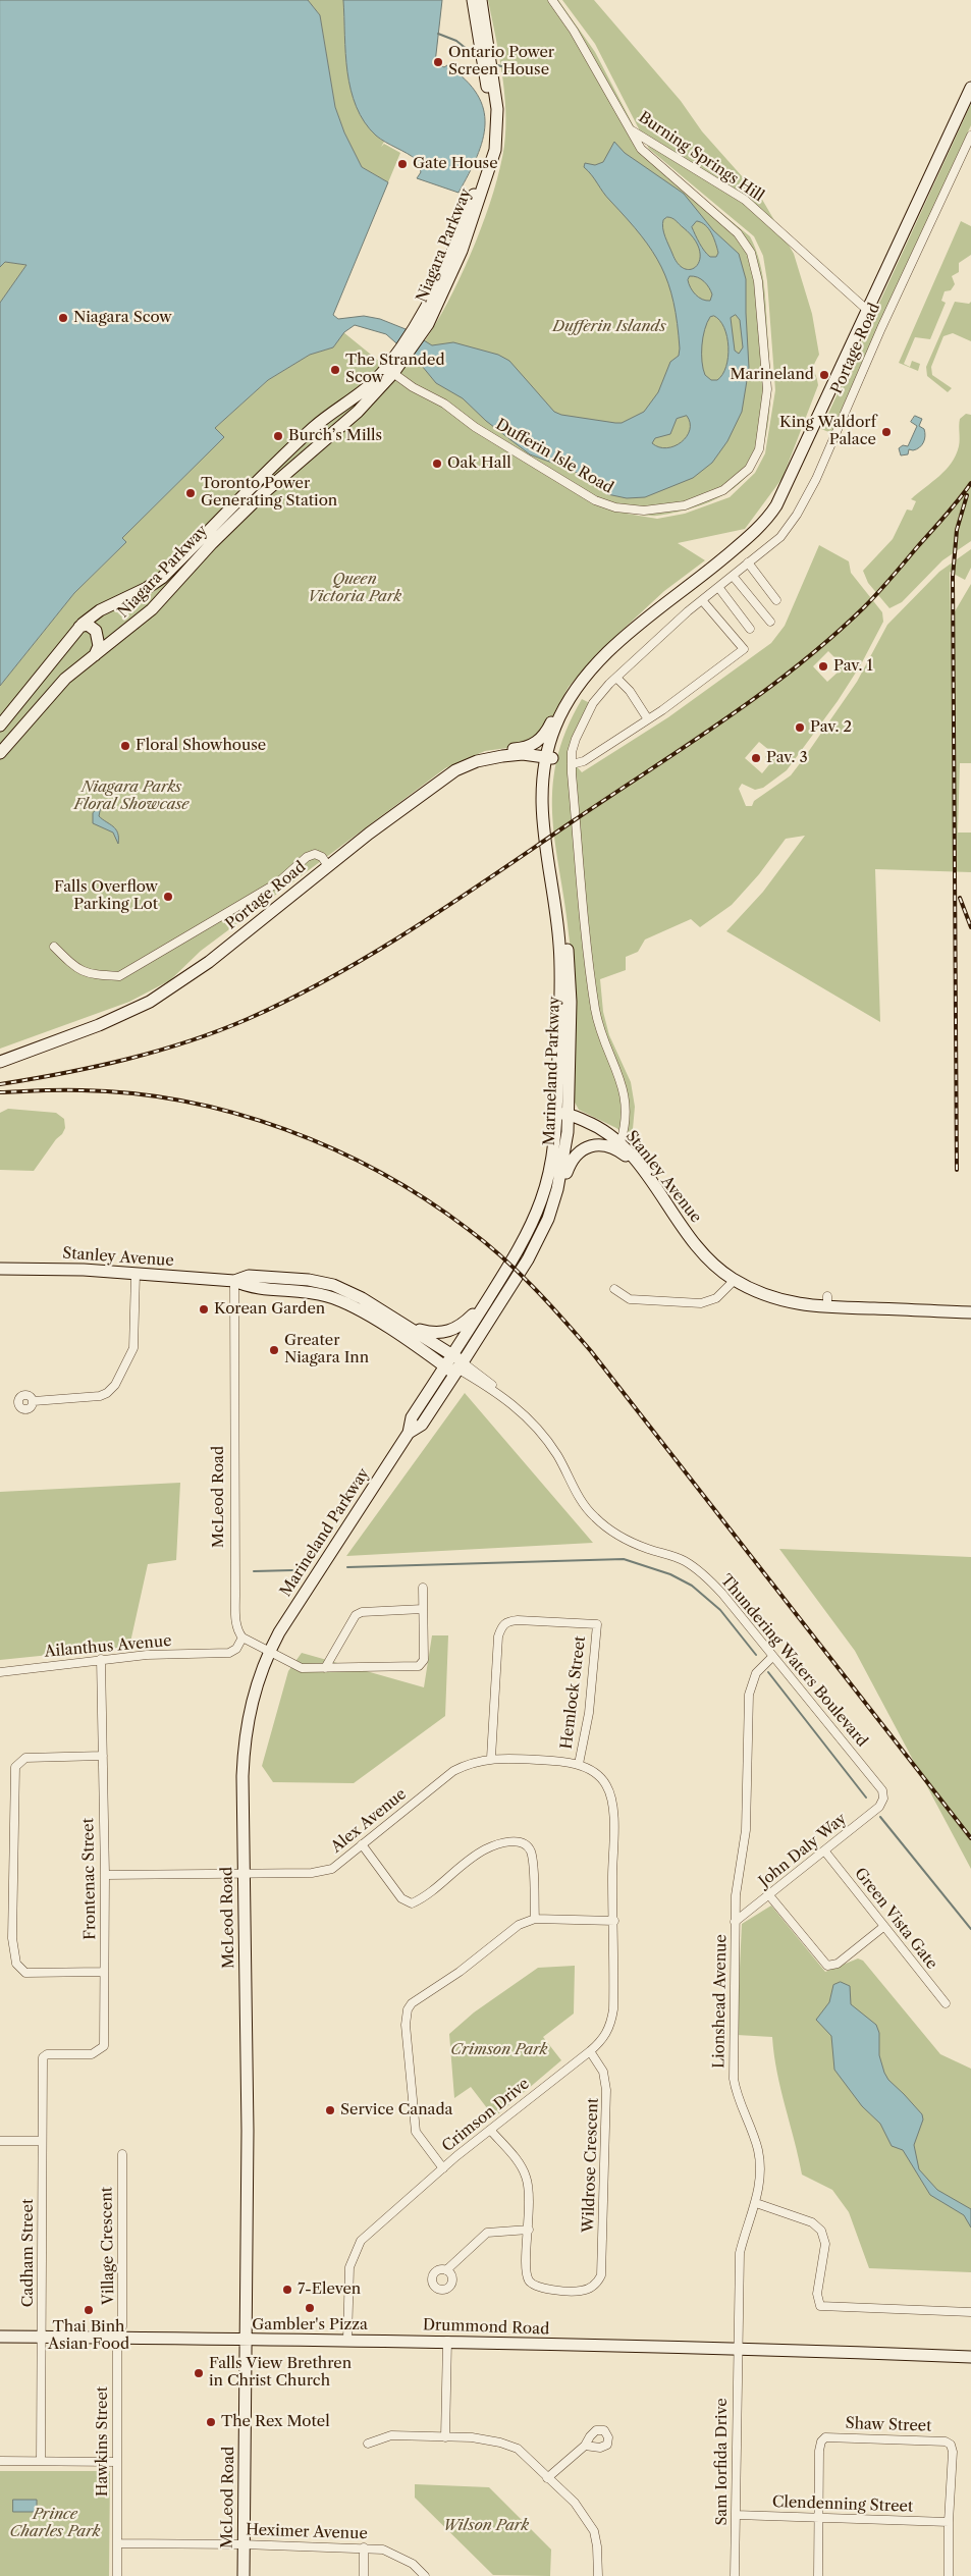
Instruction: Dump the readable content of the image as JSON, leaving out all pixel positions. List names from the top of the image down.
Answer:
{
  "streets": {
    "main road": [
      "Niagara Parkway",
      "Portage Road",
      "Marineland Parkway",
      "Stanley Avenue",
      "McLeod Road",
      "Drummond Road"
    ],
    "street": [
      "Burning Springs Hill",
      "Dufferin Isle Road",
      "Ailanthus Avenue",
      "Thundering Waters Boulevard",
      "Hemlock Street",
      "Alex Avenue",
      "John Daly Way",
      "Frontenac Street",
      "Green Vista Gate",
      "Lionshead Avenue",
      "Crimson Drive",
      "Wildrose Crescent",
      "Village Crescent",
      "Cadham Street",
      "Shaw Street",
      "Hawkins Street",
      "Sam Iorfida Drive",
      "Clendenning Street",
      "Heximer Avenue"
    ]
  },
  "crossings": [
    ["Burning Springs Hill", "Portage Road"],
    ["Burning Springs Hill", "Dufferin Isle Road"],
    ["Niagara Parkway", "Dufferin Isle Road"],
    ["Portage Road", "Marineland Parkway"],
    ["Marineland Parkway", "Stanley Avenue"],
    ["Marineland Parkway", "McLeod Road"],
    ["Marineland Parkway", "Thundering Waters Boulevard"],
    ["Stanley Avenue", "McLeod Road"],
    ["Stanley Avenue", "Thundering Waters Boulevard"],
    ["McLeod Road", "Ailanthus Avenue"],
    ["McLeod Road", "Alex Avenue"],
    ["McLeod Road", "Drummond Road"],
    ["McLeod Road", "Heximer Avenue"],
    ["Ailanthus Avenue", "Frontenac Street"],
    ["Thundering Waters Boulevard", "John Daly Way"],
    ["Thundering Waters Boulevard", "Lionshead Avenue"],
    ["Hemlock Street", "Alex Avenue"],
    ["Hemlock Street", "Crimson Drive"],
    ["Alex Avenue", "Frontenac Street"],
    ["Alex Avenue", "Crimson Drive"],
    ["John Daly Way", "Green Vista Gate"],
    ["John Daly Way", "Lionshead Avenue"],
    ["Frontenac Street", "Cadham Street"],
    ["Lionshead Avenue", "Drummond Road"],
    ["Lionshead Avenue", "Sam Iorfida Drive"],
    ["Crimson Drive", "Wildrose Crescent"],
    ["Crimson Drive", "Drummond Road"],
    ["Village Crescent", "Drummond Road"],
    ["Village Crescent", "Hawkins Street"],
    ["Cadham Street", "Drummond Road"],
    ["Drummond Road", "Hawkins Street"],
    ["Drummond Road", "Sam Iorfida Drive"],
    ["Shaw Street", "Clendenning Street"],
    ["Hawkins Street", "Heximer Avenue"],
    ["Sam Iorfida Drive", "Clendenning Street"]
  ],
  "parks": [
    "Dufferin Islands",
    "Queen Victoria Park",
    "Niagara Parks Floral Showcase",
    "Crimson Park",
    "Prince Charles Park",
    "Wilson Park"
  ],
  "places": [
    "Ontario Power Screen House",
    "Gate House",
    "Niagara Scow",
    "The Stranded Scow",
    "Marineland",
    "King Waldorf Palace",
    "Burch’s Mills",
    "Oak Hall",
    "Toronto Power Generating Station",
    "Pav. 1",
    "Pav. 2",
    "Floral Showhouse",
    "Pav. 3",
    "Falls Overflow Parking Lot",
    "Korean Garden",
    "Greater Niagara Inn",
    "Service Canada",
    "7-Eleven",
    "Gambler's Pizza",
    "Thai Binh Asian Food",
    "Falls View Brethren in Christ Church",
    "The Rex Motel"
  ]
}
